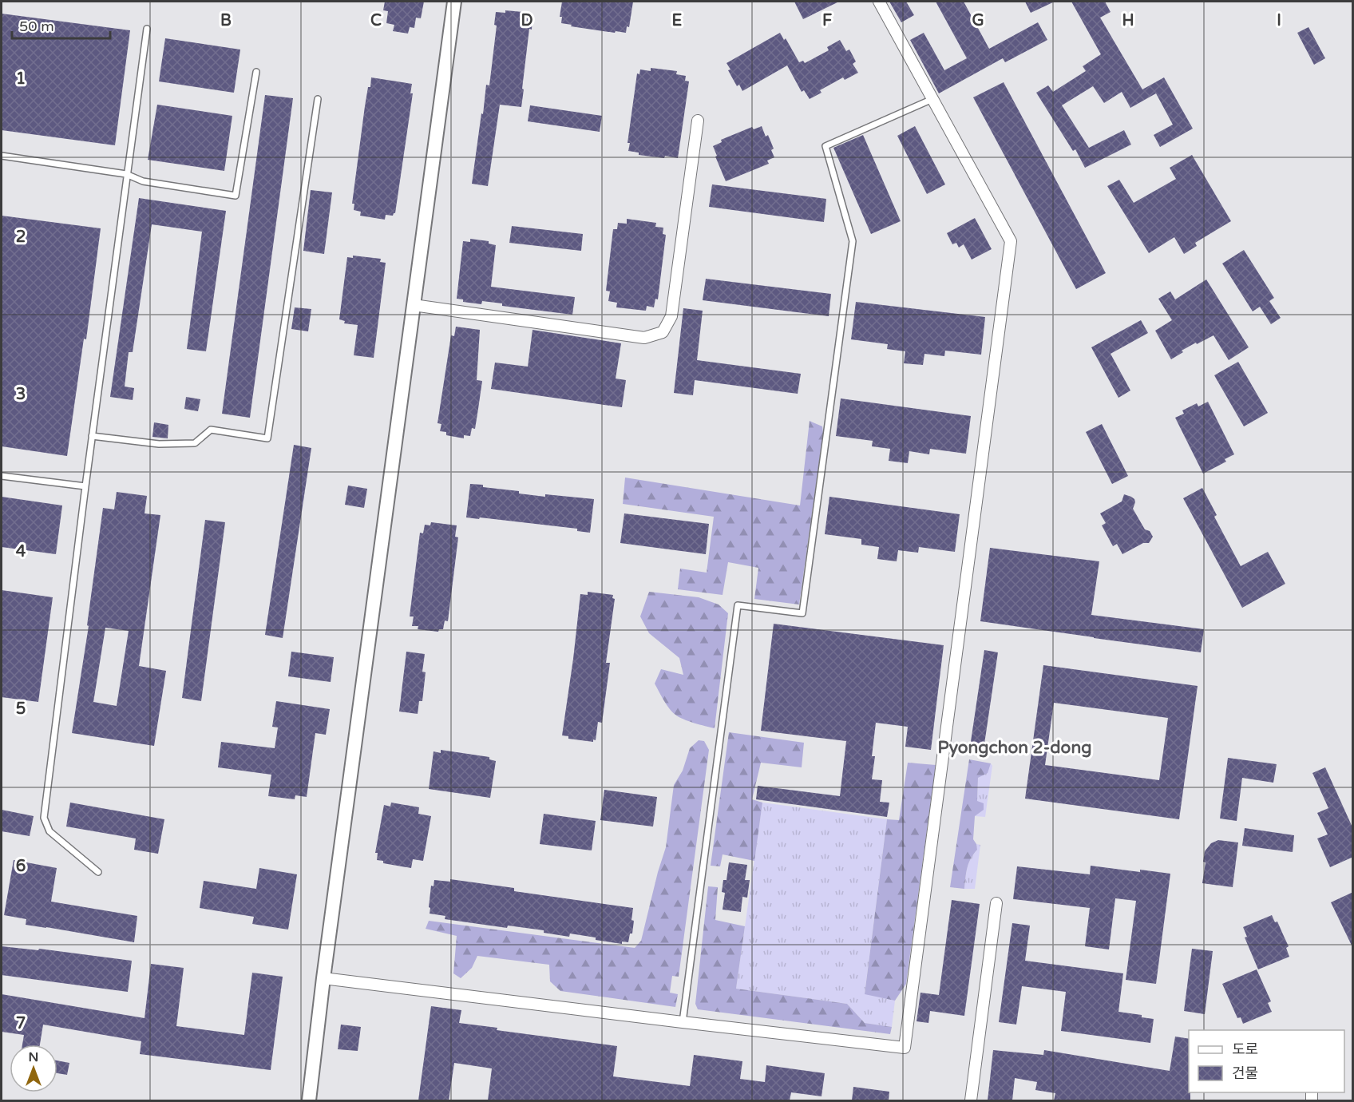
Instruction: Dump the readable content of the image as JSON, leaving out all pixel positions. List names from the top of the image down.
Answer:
{
  "districts": ["Pyongchon 2-dong"],
  "legend": ["도로", "건물"],
  "scale_bar": "50 m",
  "north": "top",
  "grid": {
    "columns": [
      "B",
      "C",
      "D",
      "E",
      "F",
      "G",
      "H",
      "I"
    ],
    "rows": [
      "1",
      "2",
      "3",
      "4",
      "5",
      "6",
      "7"
    ]
  }
}
